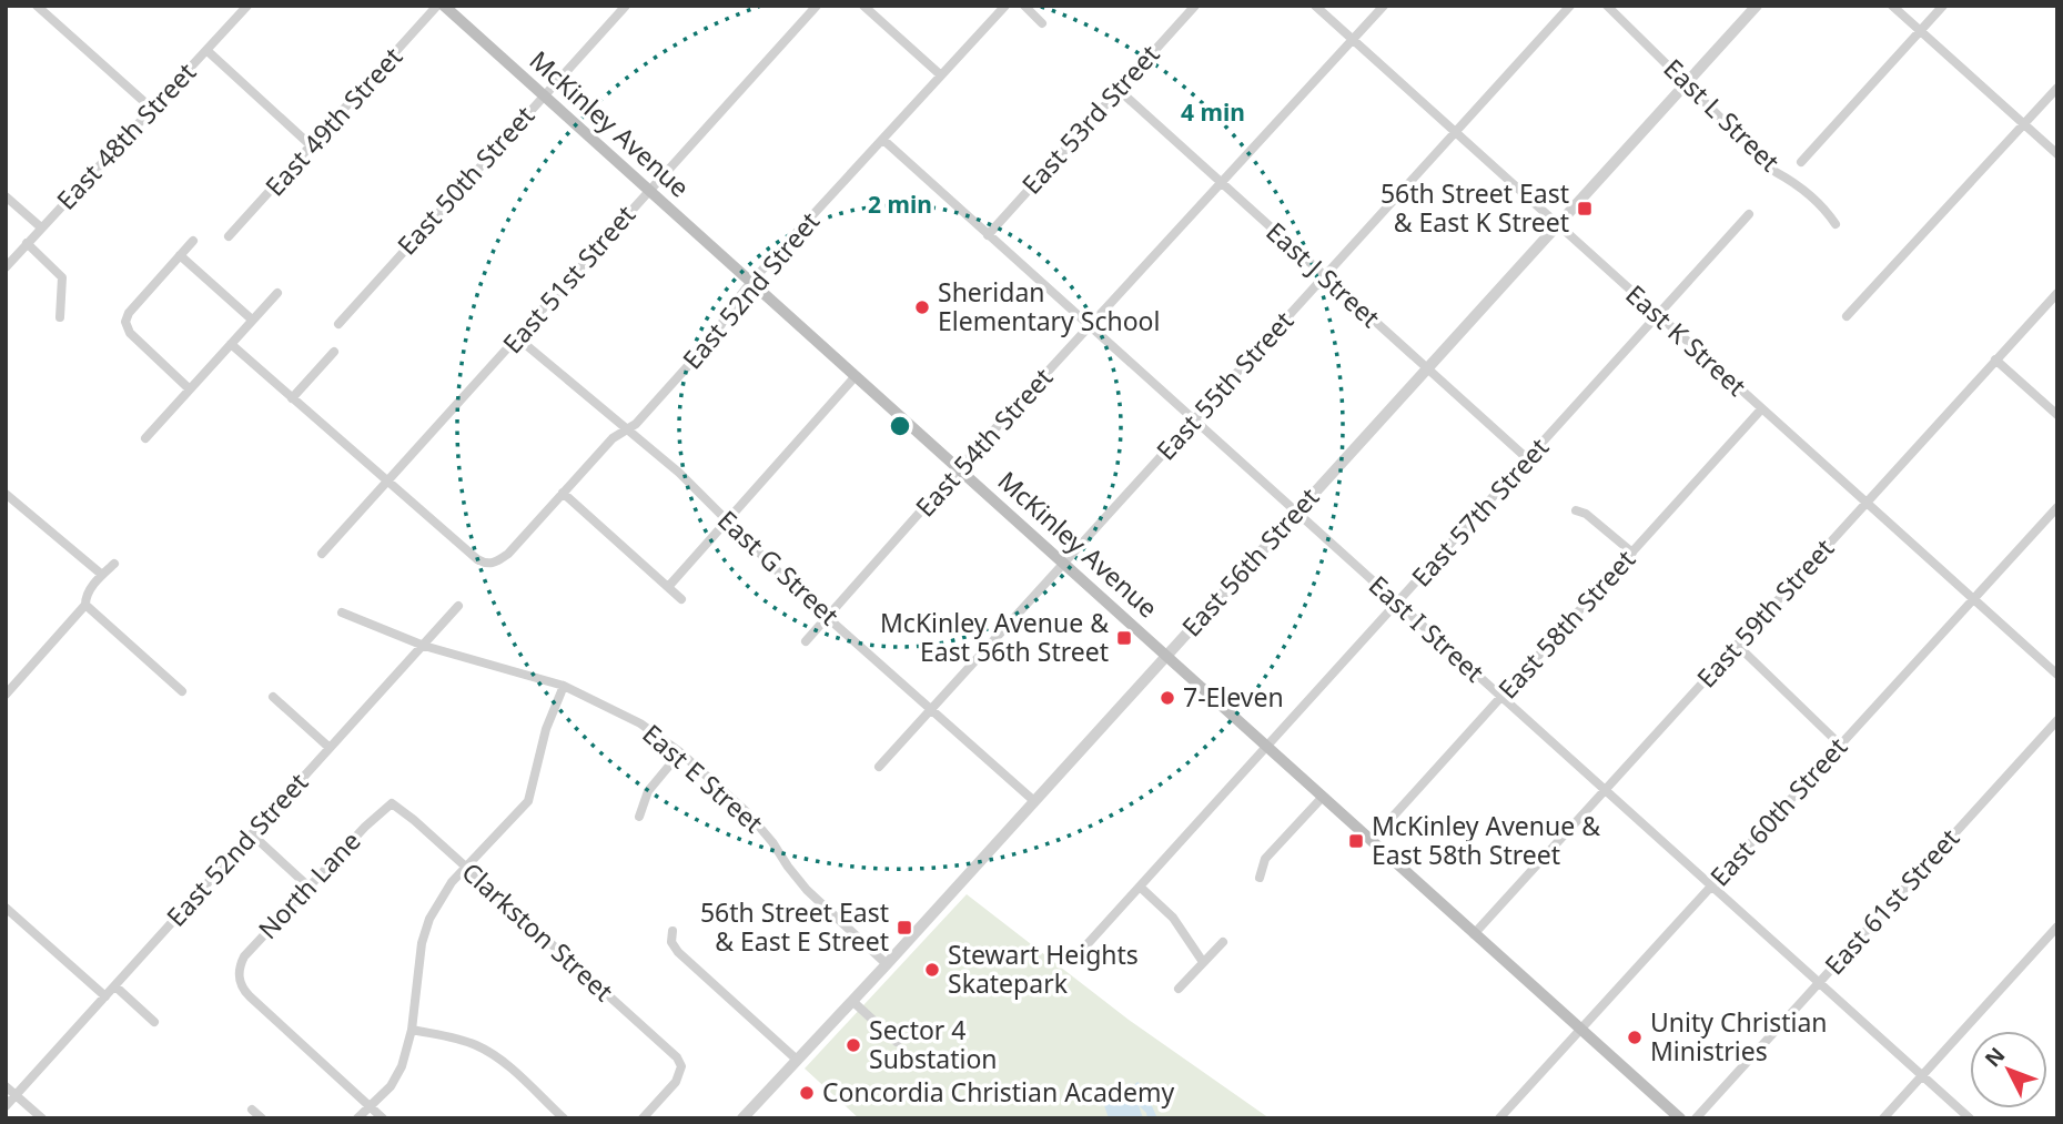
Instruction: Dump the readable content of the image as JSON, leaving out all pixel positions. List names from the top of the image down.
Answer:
{
  "streets": {
    "main road": ["McKinley Avenue"],
    "street": [
      "East L Street",
      "East 53rd Street",
      "East 49th Street",
      "East 48th Street",
      "East 50th Street",
      "East J Street",
      "East 51st Street",
      "East 52nd Street",
      "East K Street",
      "East 55th Street",
      "East 54th Street",
      "East 57th Street",
      "East 56th Street",
      "East G Street",
      "East 59th Street",
      "East 58th Street",
      "East I Street",
      "East E Street",
      "East 60th Street",
      "North Lane",
      "East 61st Street",
      "Clarkston Street"
    ]
  },
  "crossings": [
    ["East L Street", "East 56th Street"],
    ["East 53rd Street", "East J Street"],
    ["East 53rd Street", "East I Street"],
    ["East 49th Street", "McKinley Avenue"],
    ["McKinley Avenue", "East 50th Street"],
    ["McKinley Avenue", "East 51st Street"],
    ["McKinley Avenue", "East 52nd Street"],
    ["McKinley Avenue", "East 55th Street"],
    ["McKinley Avenue", "East 54th Street"],
    ["McKinley Avenue", "East 57th Street"],
    ["McKinley Avenue", "East 56th Street"],
    ["McKinley Avenue", "East 59th Street"],
    ["McKinley Avenue", "East 58th Street"],
    ["McKinley Avenue", "East 60th Street"],
    ["East J Street", "East 55th Street"],
    ["East J Street", "East 54th Street"],
    ["East J Street", "East 57th Street"],
    ["East J Street", "East 56th Street"],
    ["East 51st Street", "East 52nd Street"],
    ["East 51st Street", "East G Street"],
    ["East 52nd Street", "East G Street"],
    ["East 52nd Street", "East I Street"],
    ["East 52nd Street", "East E Street"],
    ["East K Street", "East 55th Street"],
    ["East K Street", "East 54th Street"],
    ["East K Street", "East 57th Street"],
    ["East K Street", "East 56th Street"],
    ["East K Street", "East 59th Street"],
    ["East K Street", "East 58th Street"],
    ["East K Street", "East 60th Street"],
    ["East 55th Street", "East G Street"],
    ["East 55th Street", "East I Street"],
    ["East 54th Street", "East G Street"],
    ["East 54th Street", "East I Street"],
    ["East 57th Street", "East I Street"],
    ["East 56th Street", "East G Street"],
    ["East 56th Street", "East I Street"],
    ["East 56th Street", "East E Street"],
    ["East 59th Street", "East I Street"],
    ["East 58th Street", "East I Street"],
    ["East I Street", "East 60th Street"],
    ["East I Street", "East 61st Street"],
    ["North Lane", "Clarkston Street"]
  ],
  "places": {
    "transit": [
      "56th Street East & East K Street",
      "McKinley Avenue & East 56th Street",
      "McKinley Avenue & East 58th Street",
      "56th Street East & East E Street"
    ],
    "other": [
      "Sheridan Elementary School",
      "7-Eleven",
      "Stewart Heights Skatepark",
      "Unity Christian Ministries",
      "Sector 4 Substation",
      "Concordia Christian Academy"
    ]
  },
  "north": "top left",
  "rings": ["4 min", "2 min"]
}
